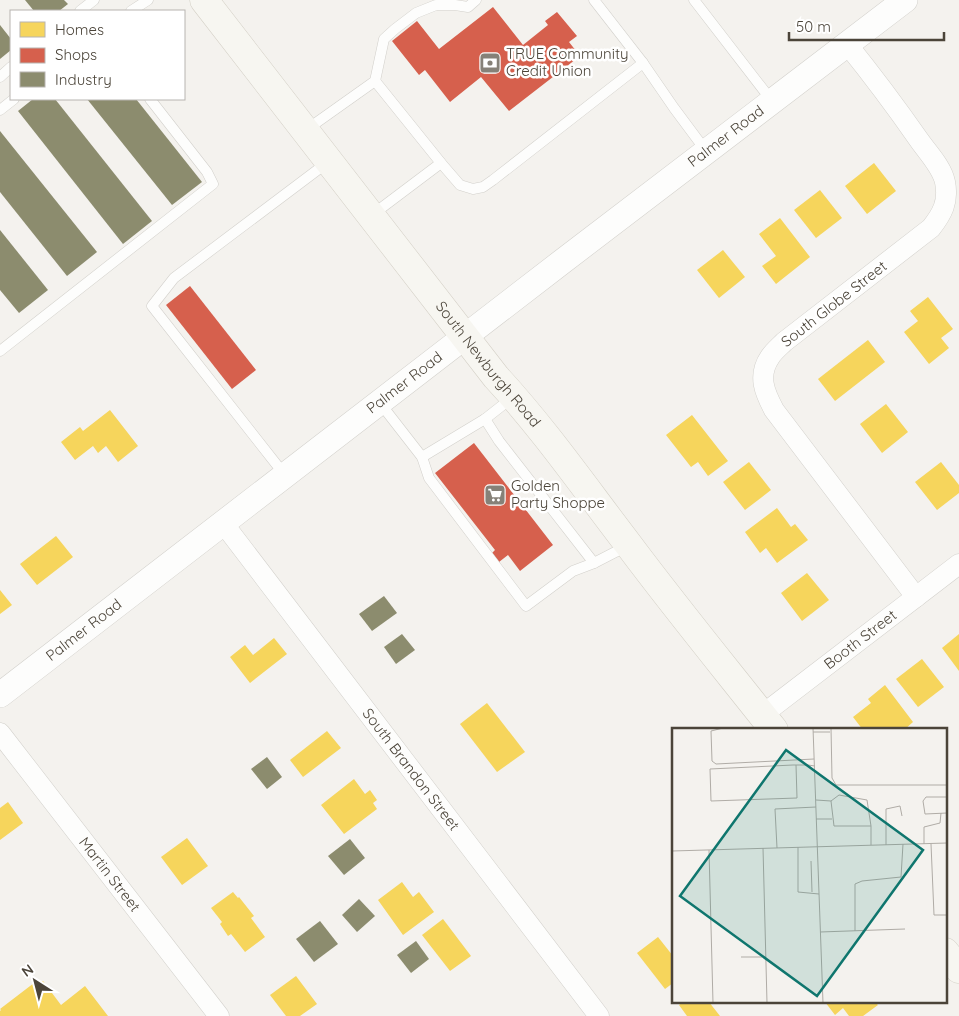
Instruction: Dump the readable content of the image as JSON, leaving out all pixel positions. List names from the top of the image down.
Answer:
{
  "streets": {
    "main road": ["South Newburgh Road"],
    "street": [
      "Palmer Road",
      "South Globe Street",
      "Booth Street",
      "South Brandon Street",
      "Martin Street"
    ]
  },
  "crossings": [
    ["Palmer Road", "South Globe Street"],
    ["Palmer Road", "South Newburgh Road"],
    ["Palmer Road", "South Brandon Street"],
    ["South Globe Street", "Booth Street"],
    ["South Newburgh Road", "Booth Street"]
  ],
  "places": {
    "bank": ["TRUE Community Credit Union"],
    "supermarket": ["Golden Party Shoppe"]
  },
  "legend": ["Homes", "Shops", "Industry"],
  "scale_bar": "50 m",
  "north": "top left"
}
